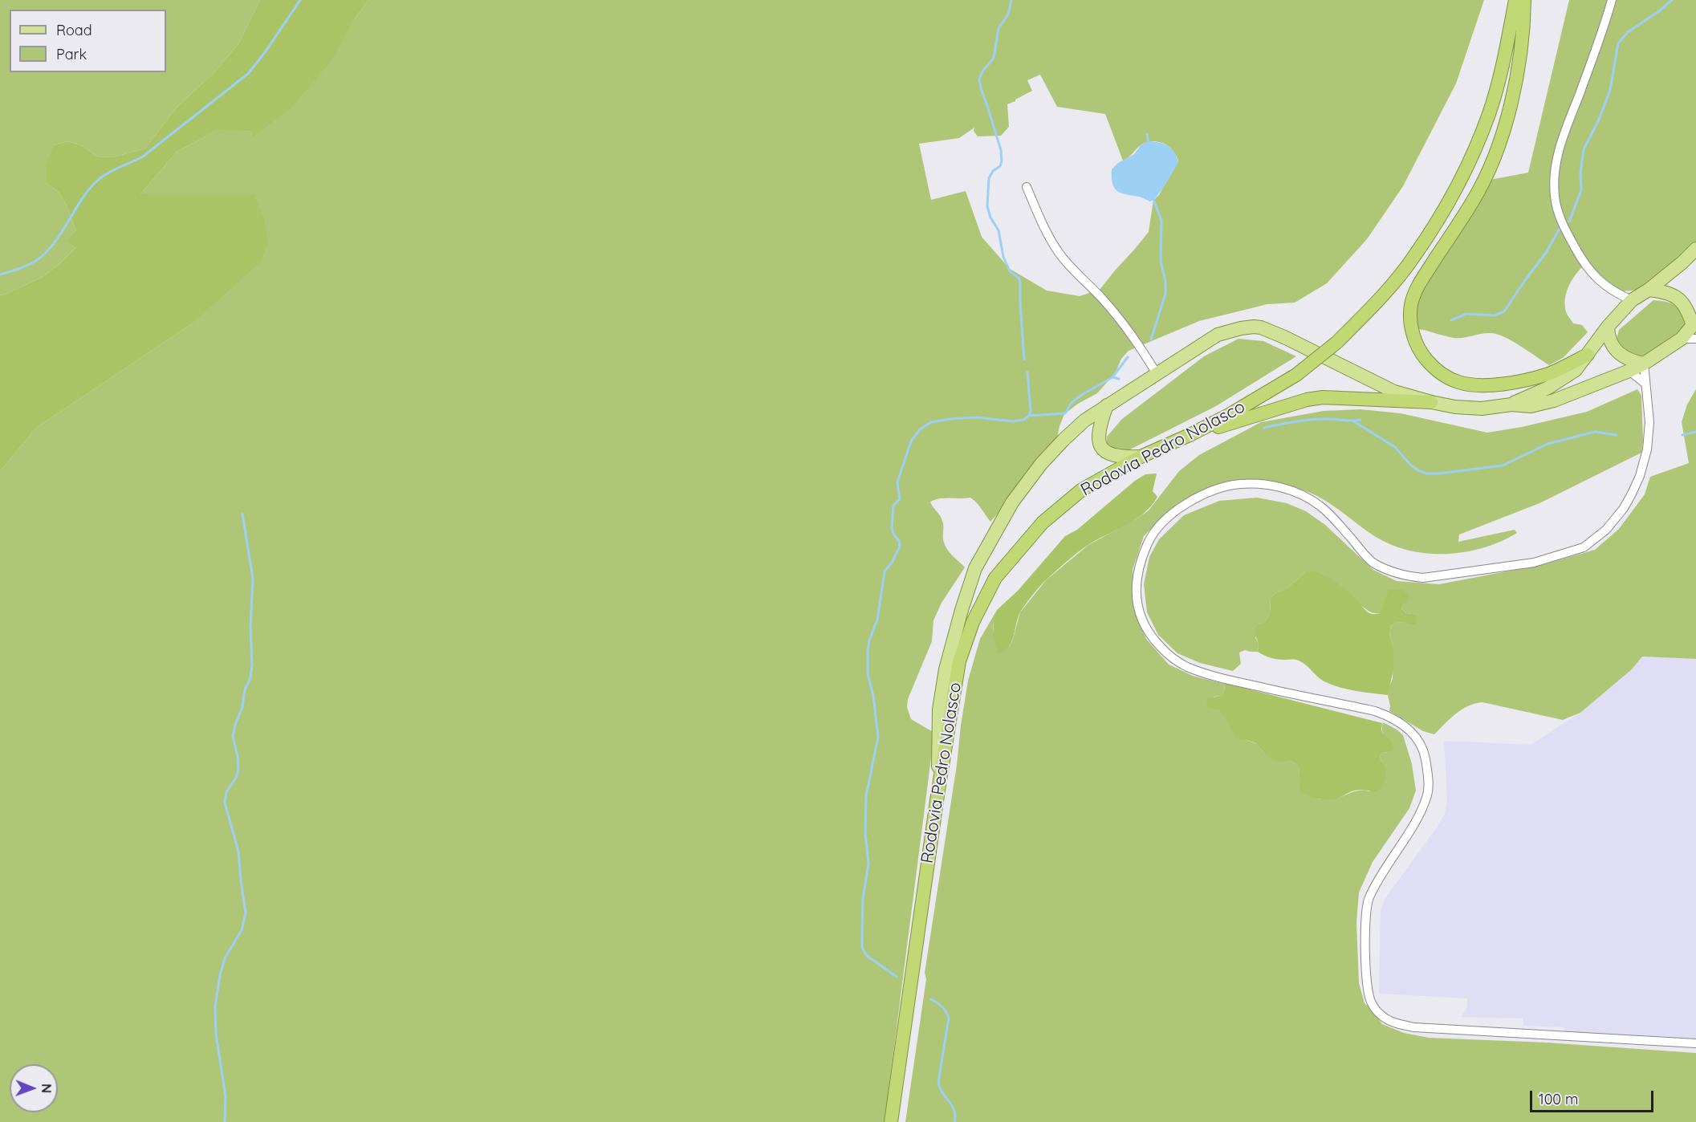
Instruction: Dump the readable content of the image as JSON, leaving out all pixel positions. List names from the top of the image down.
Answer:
{
  "streets": {
    "highway": ["Rodovia Pedro Nolasco"]
  },
  "legend": ["Road", "Park"],
  "scale_bar": "100 m",
  "north": "right"
}
